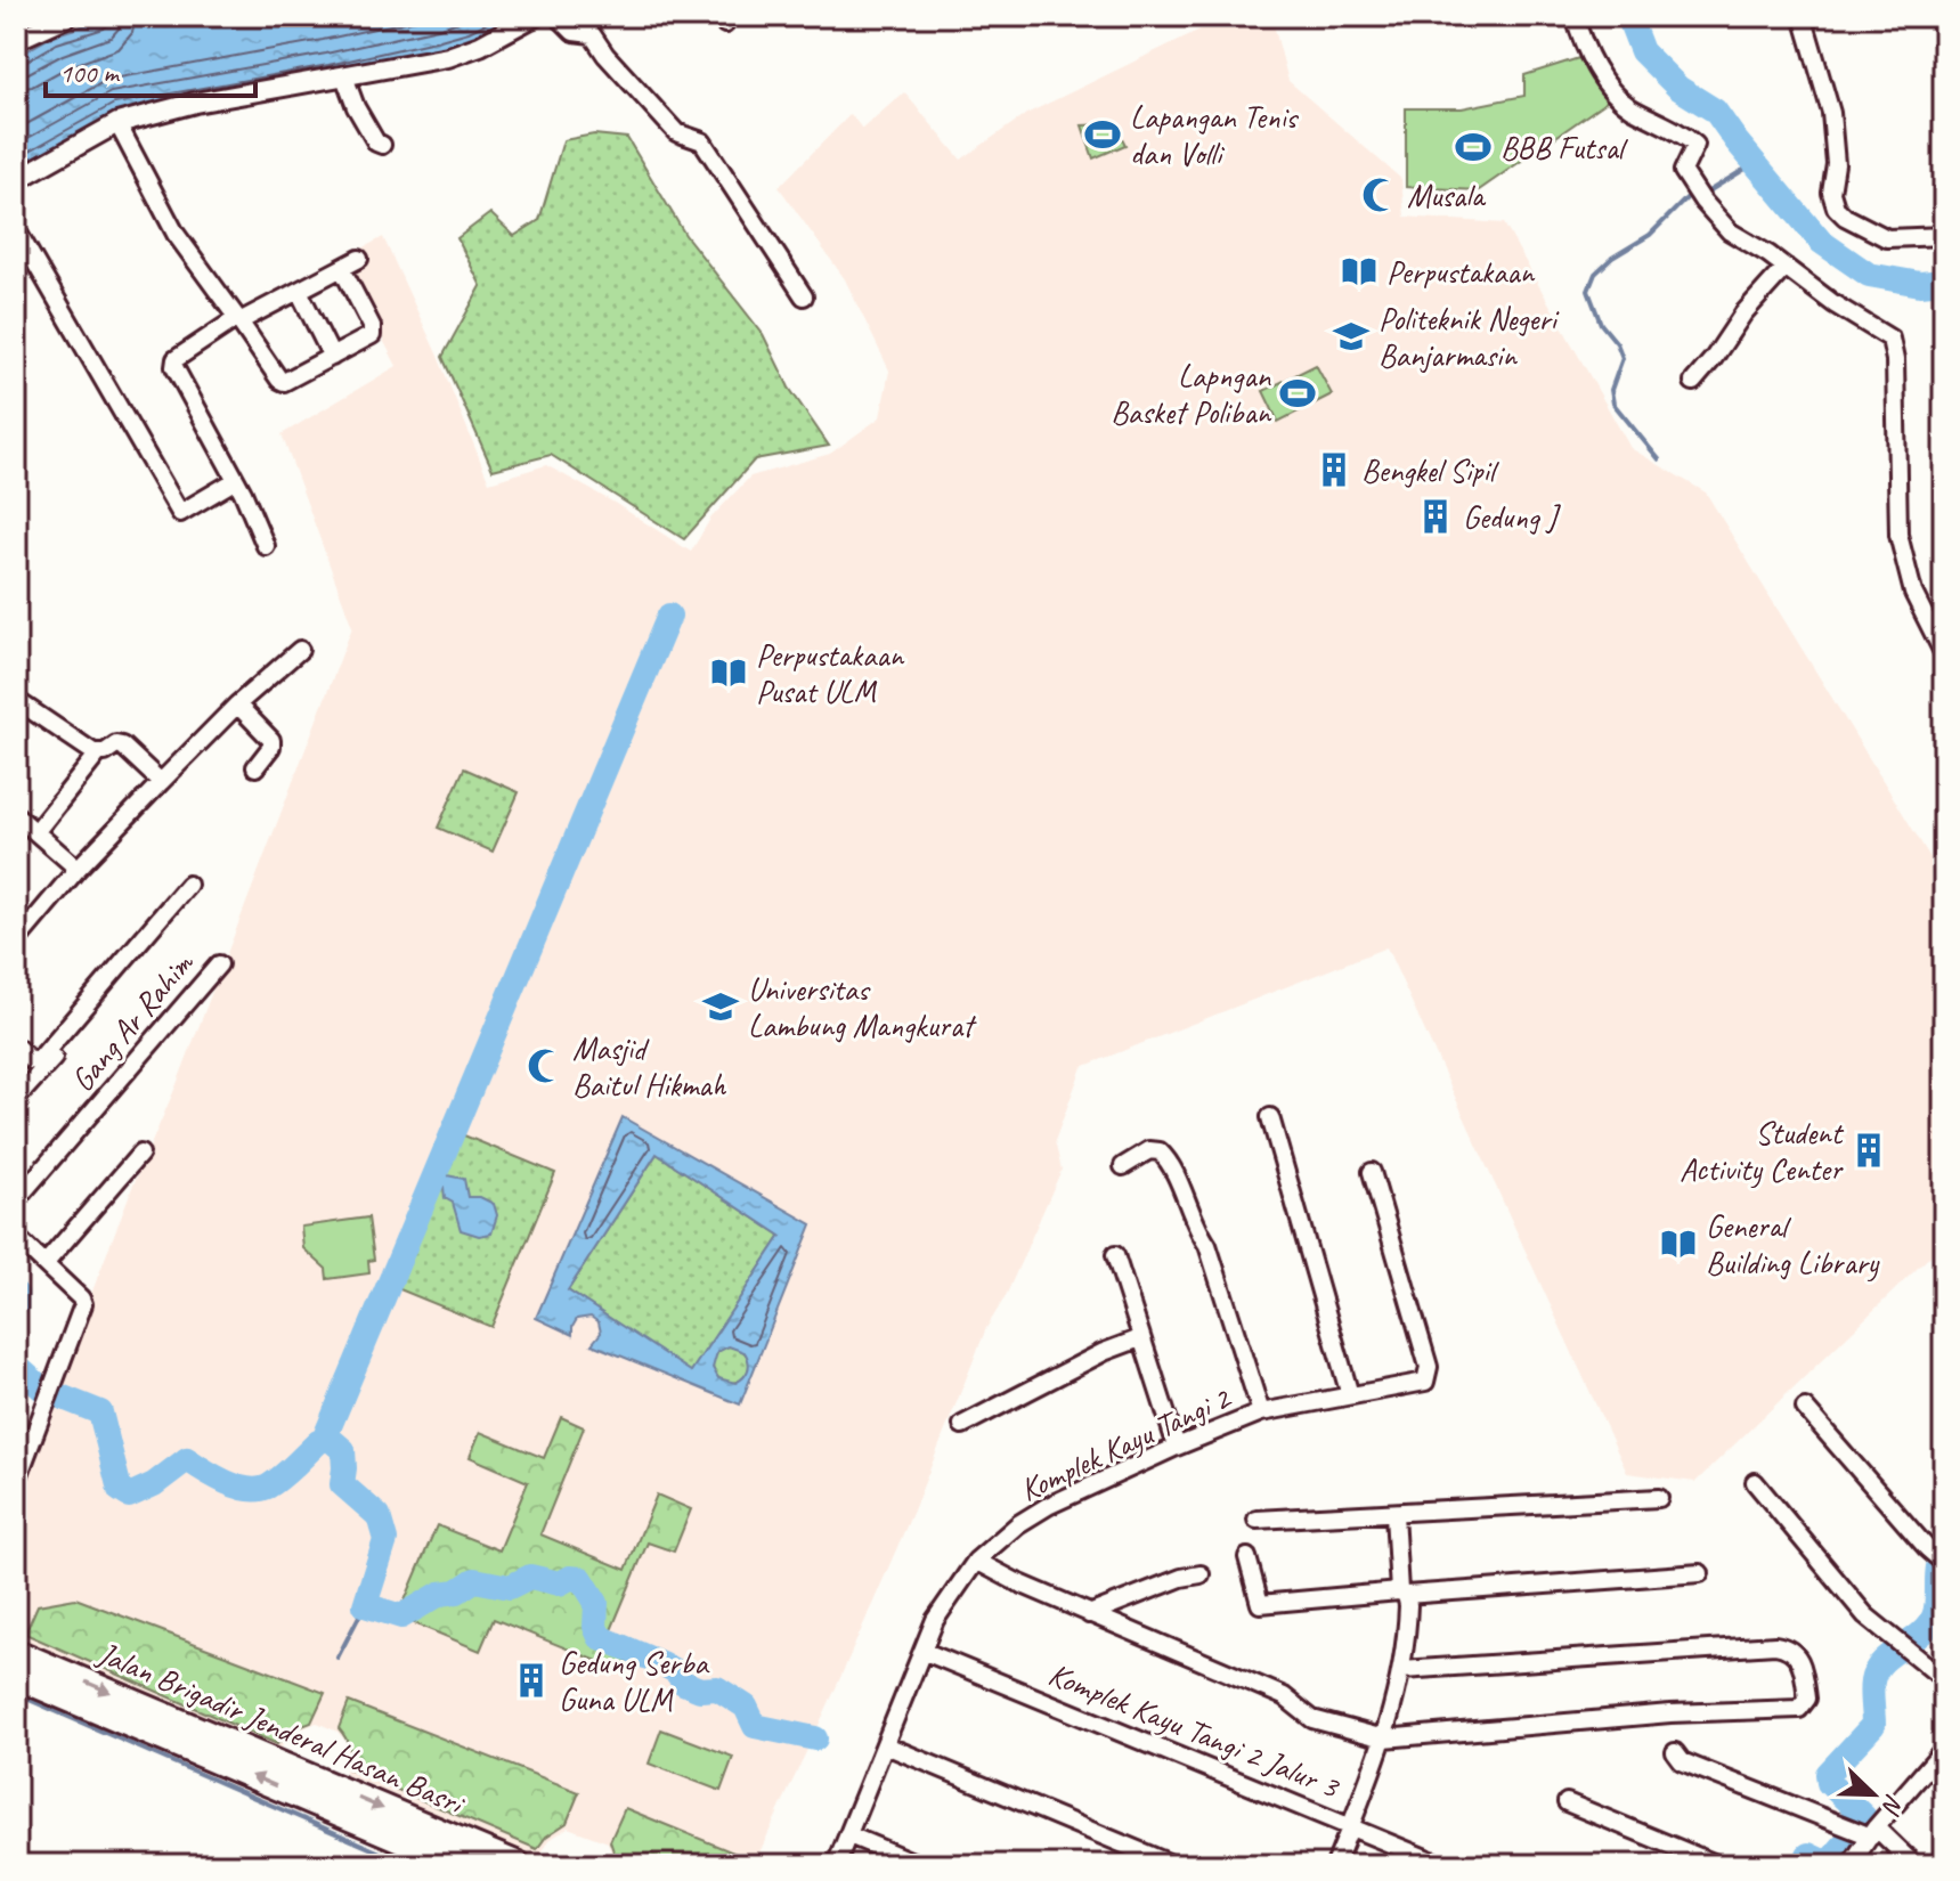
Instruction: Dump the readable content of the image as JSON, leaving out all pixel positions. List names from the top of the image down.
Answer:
{
  "streets": {
    "highway": ["Jalan Brigadir Jenderal Hasan Basri"],
    "street": ["Gang Ar Rahim", "Komplek Kayu Tangi 2", "Komplek Kayu Tangi 2 Jalur 3"]
  },
  "crossings": [
    ["Komplek Kayu Tangi 2", "Komplek Kayu Tangi 2 Jalur 3"]
  ],
  "places": {
    "sports": ["Lapangan Tenis dan Volli", "BBB Futsal", "Lapngan Basket Poliban"],
    "mosque": ["Musala", "Masjid Baitul Hikmah"],
    "library": ["Perpustakaan", "Perpustakaan Pusat ULM", "General Building Library"],
    "school or university": ["Politeknik Negeri Banjarmasin", "Universitas Lambung Mangkurat"],
    "building": [
      "Bengkel Sipil",
      "Gedung J",
      "Student Activity Center",
      "Gedung Serba Guna ULM"
    ]
  },
  "scale_bar": "100 m",
  "north": "bottom right"
}
